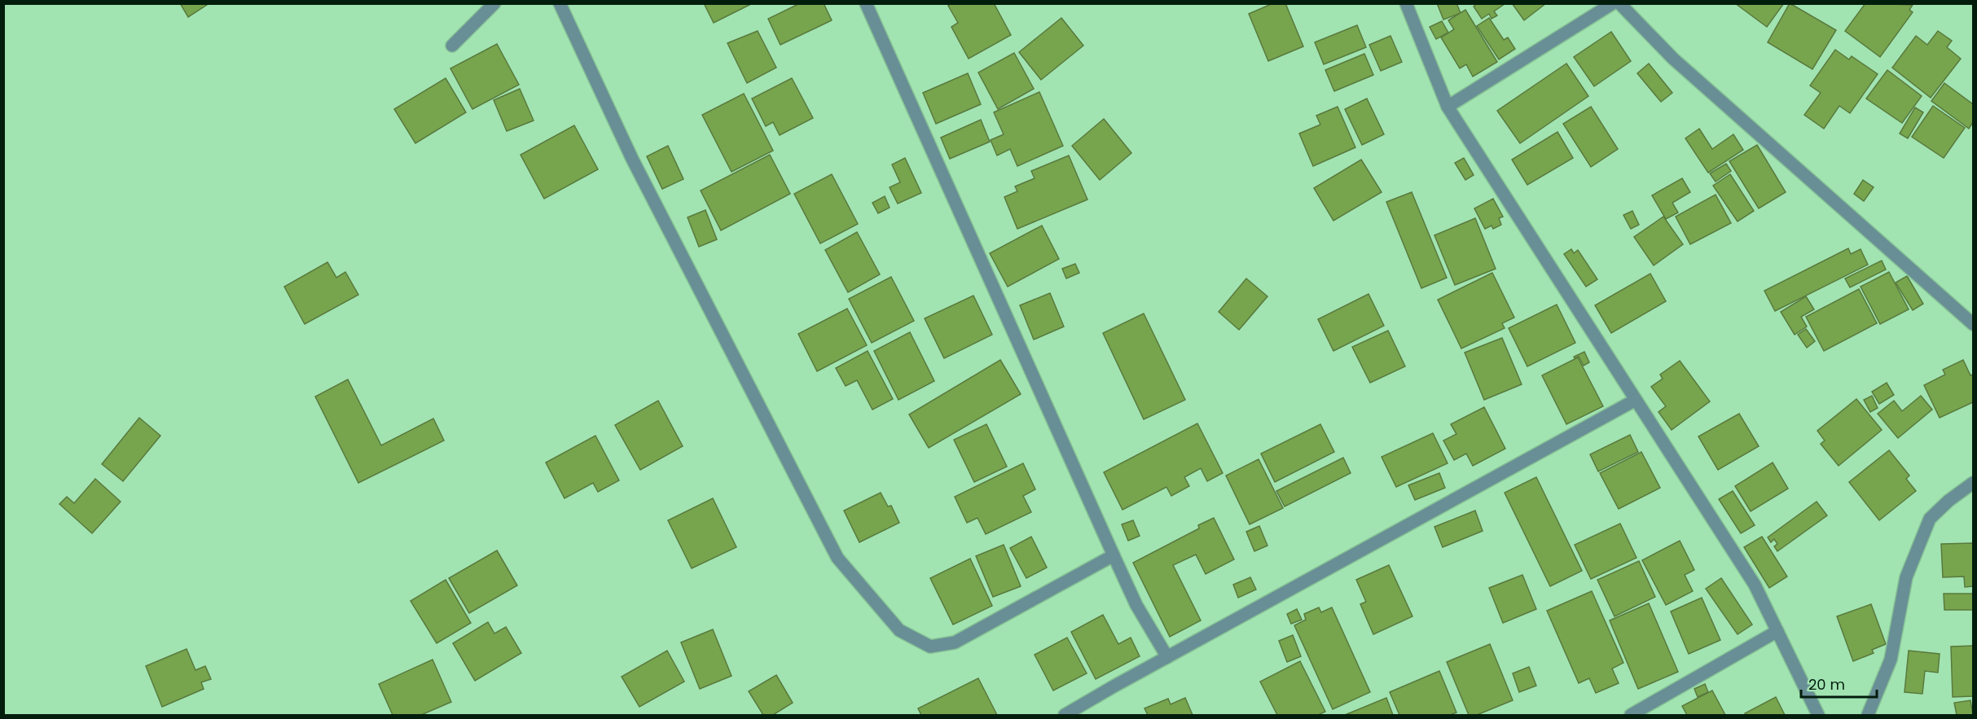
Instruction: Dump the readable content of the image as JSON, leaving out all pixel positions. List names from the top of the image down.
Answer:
{
  "scale_bar": "20 m"
}
